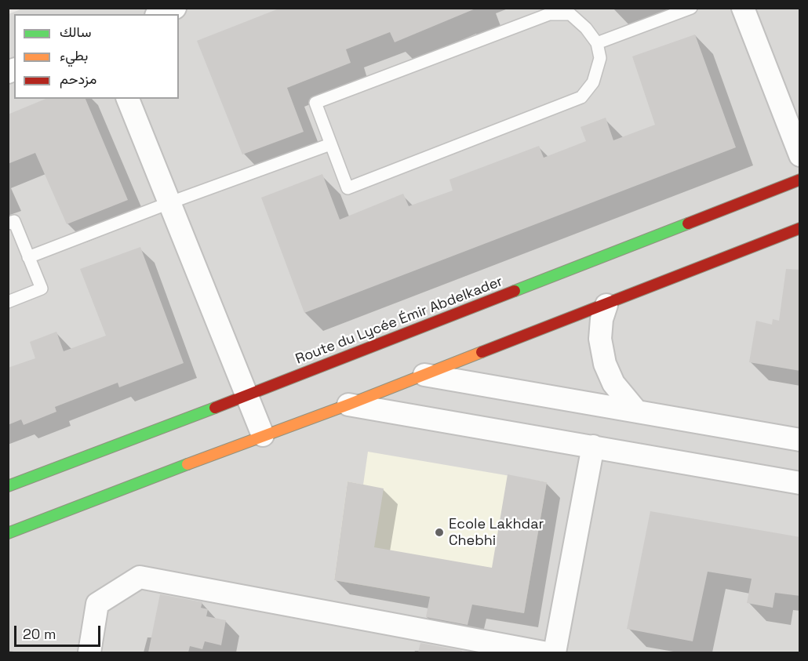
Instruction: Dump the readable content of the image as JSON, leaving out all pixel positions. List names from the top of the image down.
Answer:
{
  "streets": {
    "street": ["Route du Lycée Émir Abdelkader"]
  },
  "places": ["Ecole Lakhdar Chebhi"],
  "legend": ["سالك", "بطيء", "مزدحم"],
  "scale_bar": "20 m"
}
